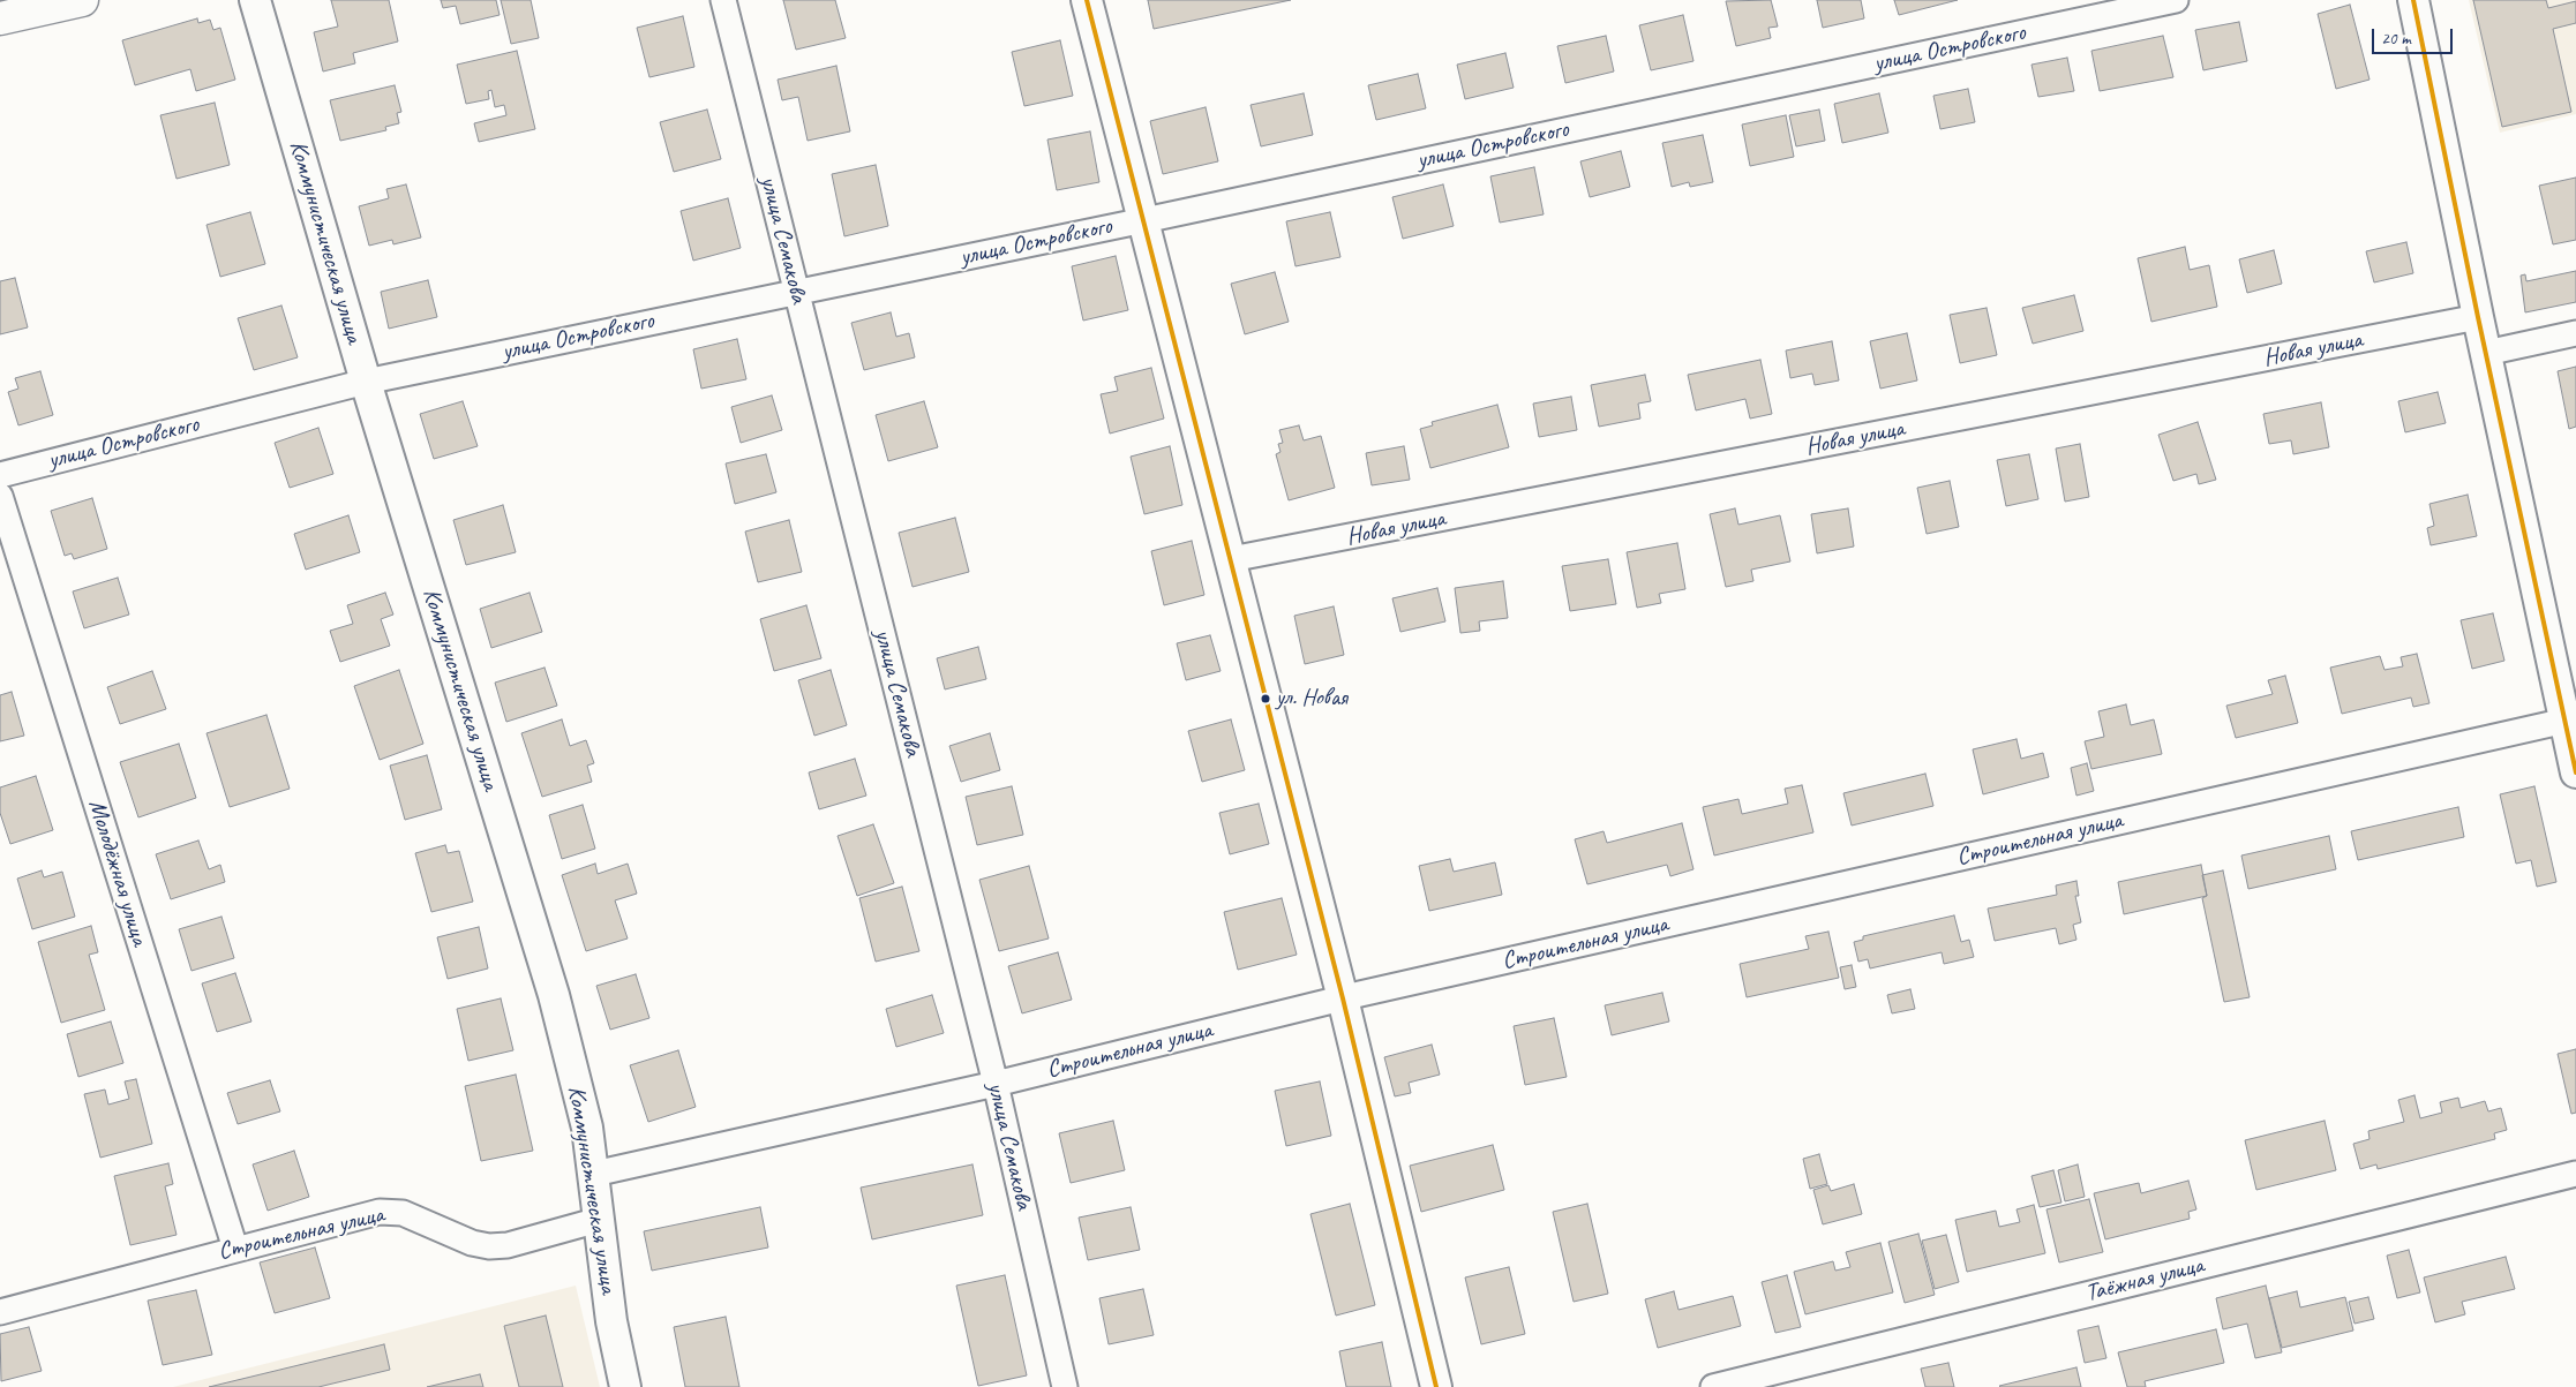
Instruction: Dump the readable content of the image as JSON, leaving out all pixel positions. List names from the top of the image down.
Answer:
{
  "streets": {
    "street": [
      "улица Островского",
      "улица Семакова",
      "Коммунистическая улица",
      "Новая улица",
      "Строительная улица",
      "Молодёжная улица",
      "Таёжная улица"
    ]
  },
  "crossings": [
    ["улица Островского", "улица Семакова"],
    ["улица Островского", "Коммунистическая улица"],
    ["улица Семакова", "Строительная улица"],
    ["Коммунистическая улица", "Строительная улица"],
    ["Строительная улица", "Молодёжная улица"]
  ],
  "places": ["ул. Новая"],
  "scale_bar": "20 m"
}
